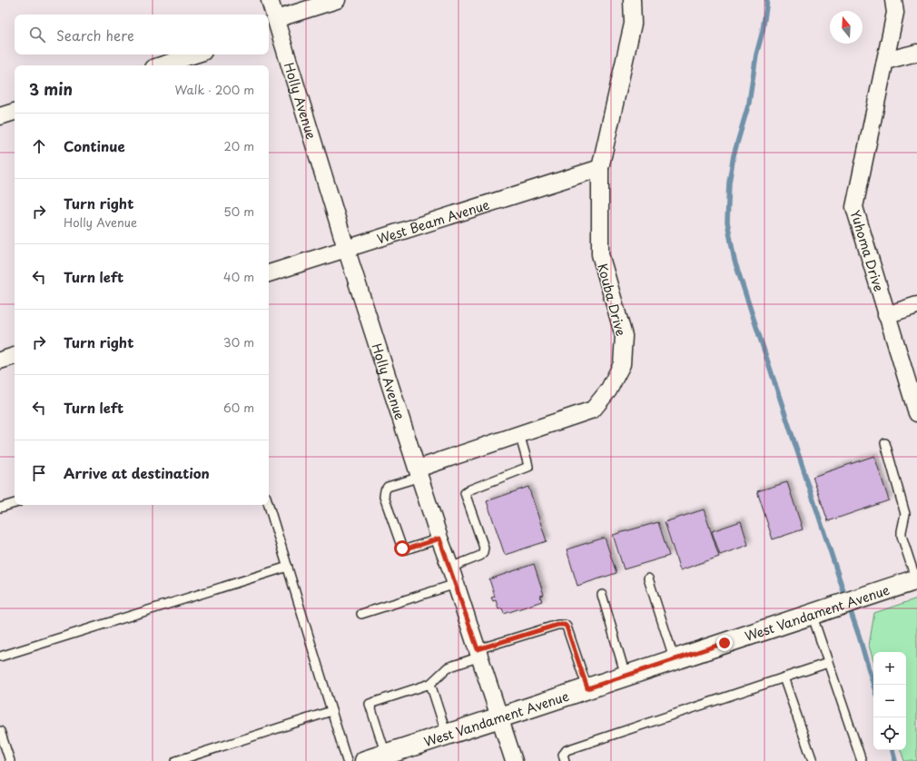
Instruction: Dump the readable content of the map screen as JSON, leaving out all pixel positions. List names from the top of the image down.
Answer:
{
  "streets": {
    "street": [
      "Holly Avenue",
      "West Beam Avenue",
      "Yuhoma Drive",
      "Kouba Drive",
      "West Vandament Avenue"
    ]
  },
  "crossings": [
    ["Holly Avenue", "West Beam Avenue"],
    ["Holly Avenue", "Kouba Drive"],
    ["Holly Avenue", "West Vandament Avenue"],
    ["West Beam Avenue", "Kouba Drive"]
  ],
  "north": "top",
  "page": {
    "search": "Search here",
    "heading": ["3 min", "Walk · 200 m"],
    "list": [
      ["Continue", "20 m"],
      ["Turn right", "Holly Avenue", "50 m"],
      ["Turn left", "40 m"],
      ["Turn right", "30 m"],
      ["Turn left", "60 m"],
      "Arrive at destination"
    ],
    "map_buttons": ["+", "−"]
  }
}
